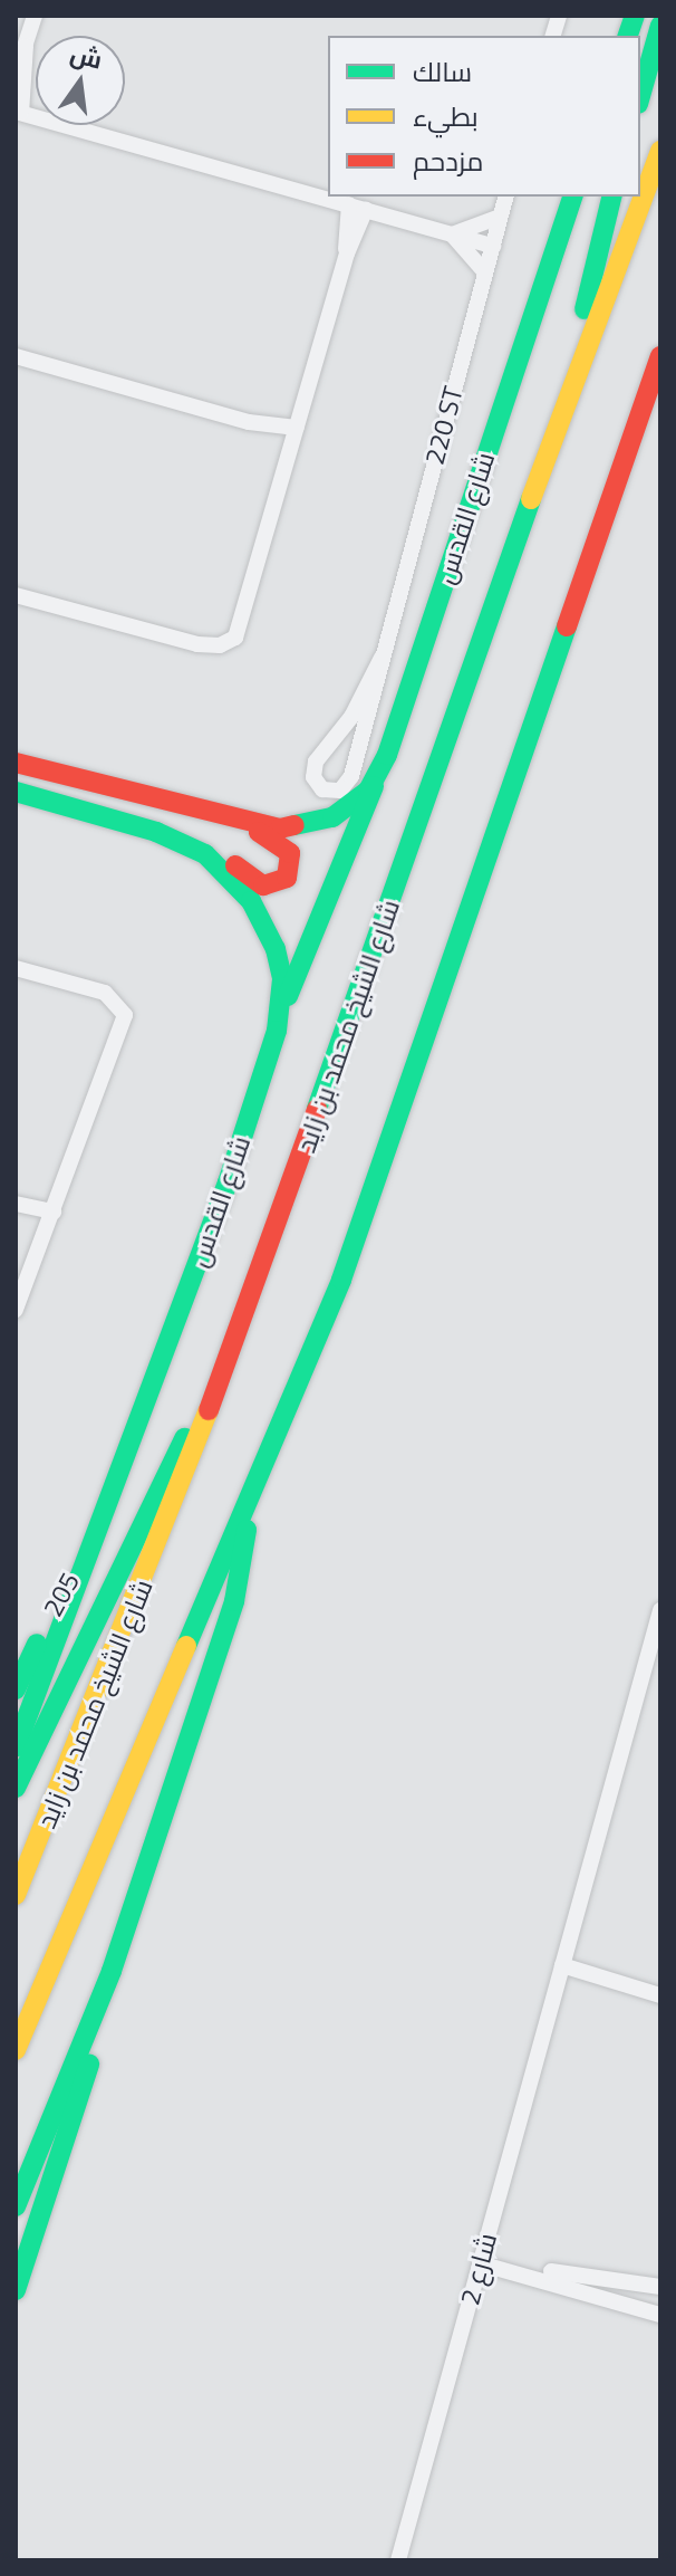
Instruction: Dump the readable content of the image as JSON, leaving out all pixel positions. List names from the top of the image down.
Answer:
{
  "streets": {
    "main road": ["شارع القدس", "شارع الشيخ محمد بن زايد", "205"],
    "street": ["220 ST", "شارع 2"]
  },
  "crossings": [
    ["شارع القدس", "205"]
  ],
  "legend": ["سالك", "بطيء", "مزدحم"],
  "north": "top"
}
